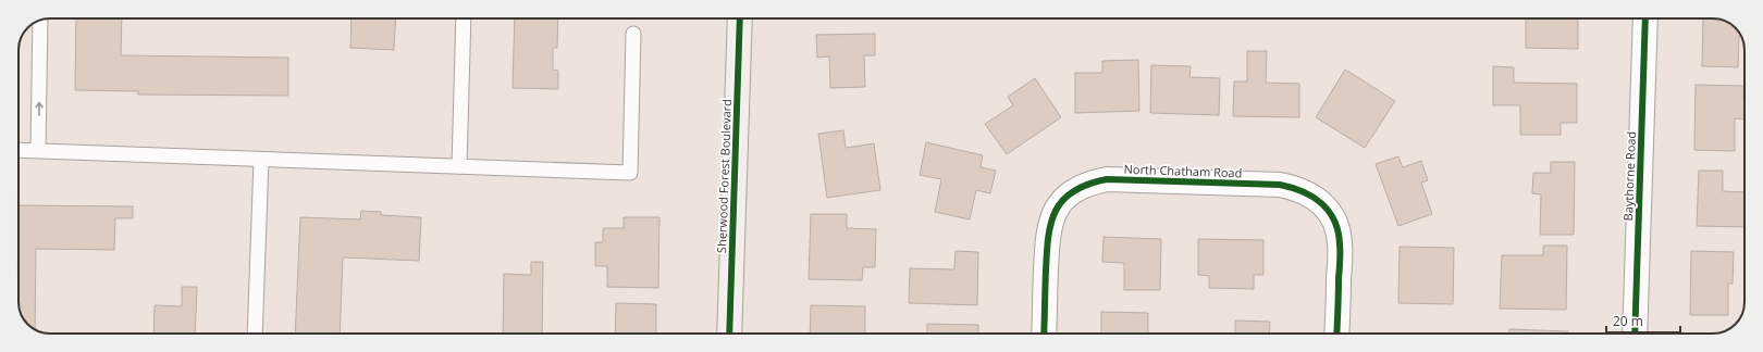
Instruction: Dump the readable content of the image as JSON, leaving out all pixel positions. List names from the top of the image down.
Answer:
{
  "streets": {
    "street": ["North Chatham Road", "Sherwood Forest Boulevard", "Baythorne Road"]
  },
  "scale_bar": "20 m"
}
